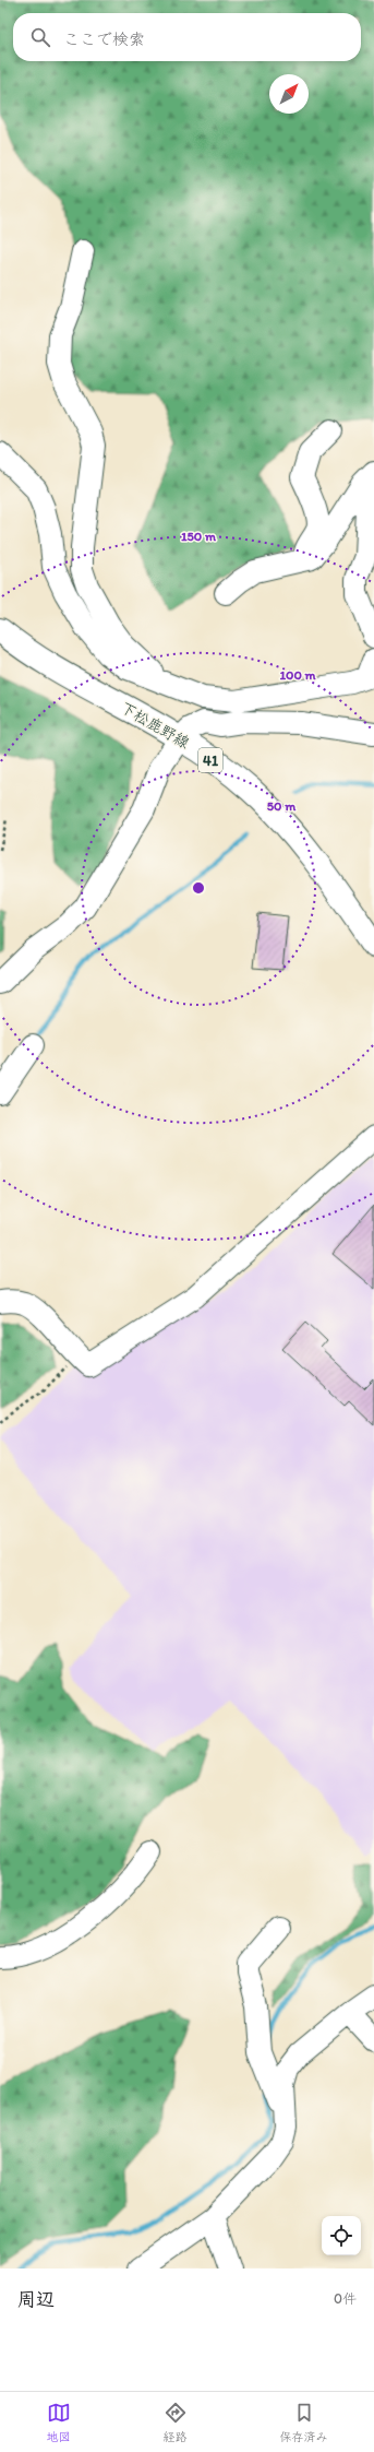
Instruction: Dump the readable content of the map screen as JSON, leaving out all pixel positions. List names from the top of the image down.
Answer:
{
  "streets": {
    "main road": ["下松鹿野線", "41"]
  },
  "north": "top right",
  "page": {
    "search": "ここで検索",
    "heading": ["周辺", "0件"],
    "nav": ["地図", "経路", "保存済み"]
  },
  "rings": ["150 m", "100 m", "50 m"]
}
